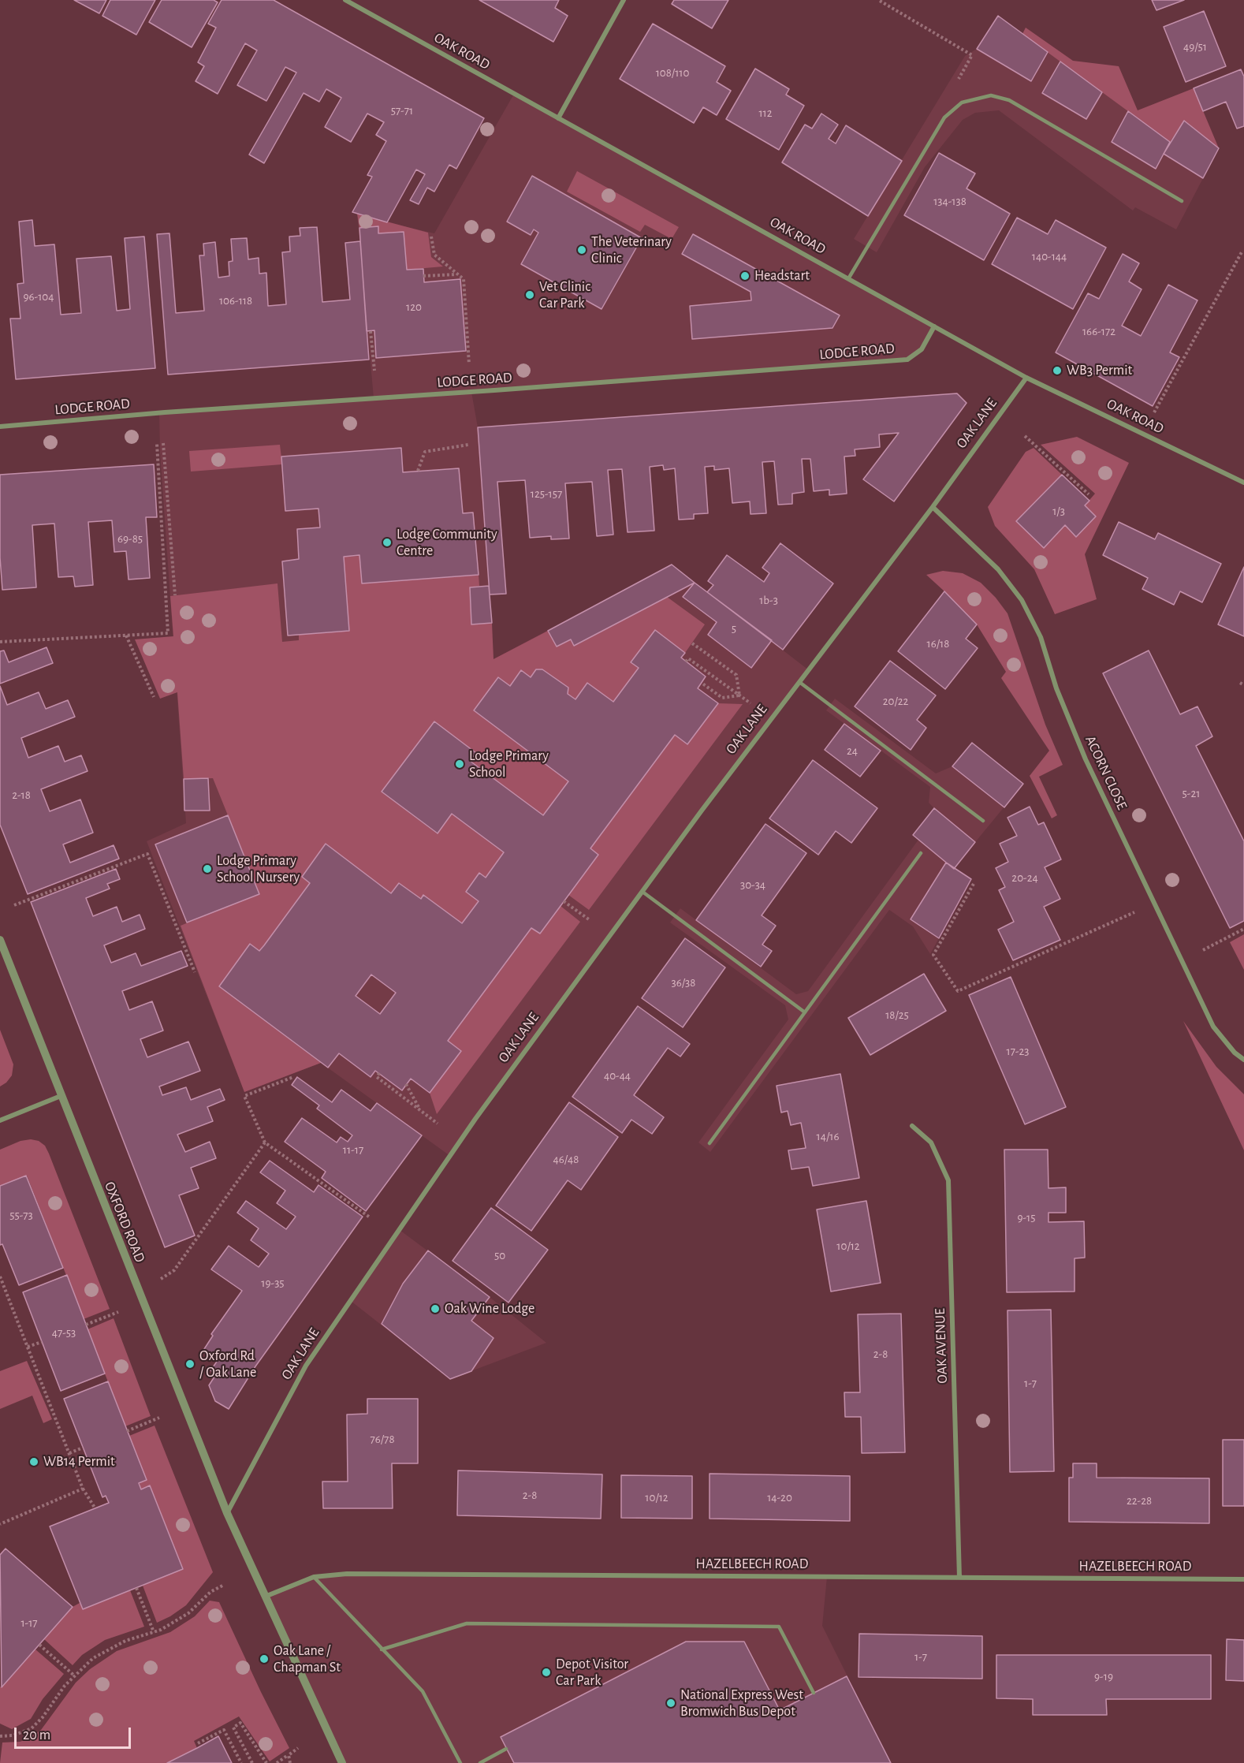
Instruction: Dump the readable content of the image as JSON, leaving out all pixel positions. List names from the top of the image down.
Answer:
{
  "streets": {
    "street": [
      "OAK ROAD",
      "LODGE ROAD",
      "OAK LANE",
      "ACORN CLOSE",
      "OXFORD ROAD",
      "OAK AVENUE",
      "HAZELBEECH ROAD"
    ]
  },
  "crossings": [
    ["OAK ROAD", "LODGE ROAD"],
    ["OAK ROAD", "OAK LANE"],
    ["OAK LANE", "ACORN CLOSE"],
    ["OAK LANE", "OXFORD ROAD"],
    ["OAK AVENUE", "HAZELBEECH ROAD"]
  ],
  "places": [
    "The Veterinary Clinic",
    "Headstart",
    "Vet Clinic Car Park",
    "WB3 Permit",
    "Lodge Community Centre",
    "Lodge Primary School",
    "Lodge Primary School Nursery",
    "Oak Wine Lodge",
    "Oxford Rd / Oak Lane",
    "WB14 Permit",
    "Oak Lane / Chapman St",
    "Depot Visitor Car Park",
    "National Express West Bromwich Bus Depot"
  ],
  "house_numbers": [
    "49/51",
    "108/110",
    "57-71",
    "112",
    "134-138",
    "140-144",
    "96-104",
    "106-118",
    "120",
    "166-172",
    "125-157",
    "1/3",
    "69-85",
    "1b-3",
    "5",
    "16/18",
    "20/22",
    "24",
    "5-21",
    "2-18",
    "20-24",
    "30-34",
    "36/38",
    "18/25",
    "17-23",
    "40-44",
    "14/16",
    "11-17",
    "46/48",
    "55-73",
    "9-15",
    "10/12",
    "50",
    "19-35",
    "47-53",
    "2-8",
    "1-7",
    "76/78",
    "2-8",
    "10/12",
    "14-20",
    "22-28",
    "1-17",
    "1-7",
    "9-19"
  ],
  "scale_bar": "20 m"
}
